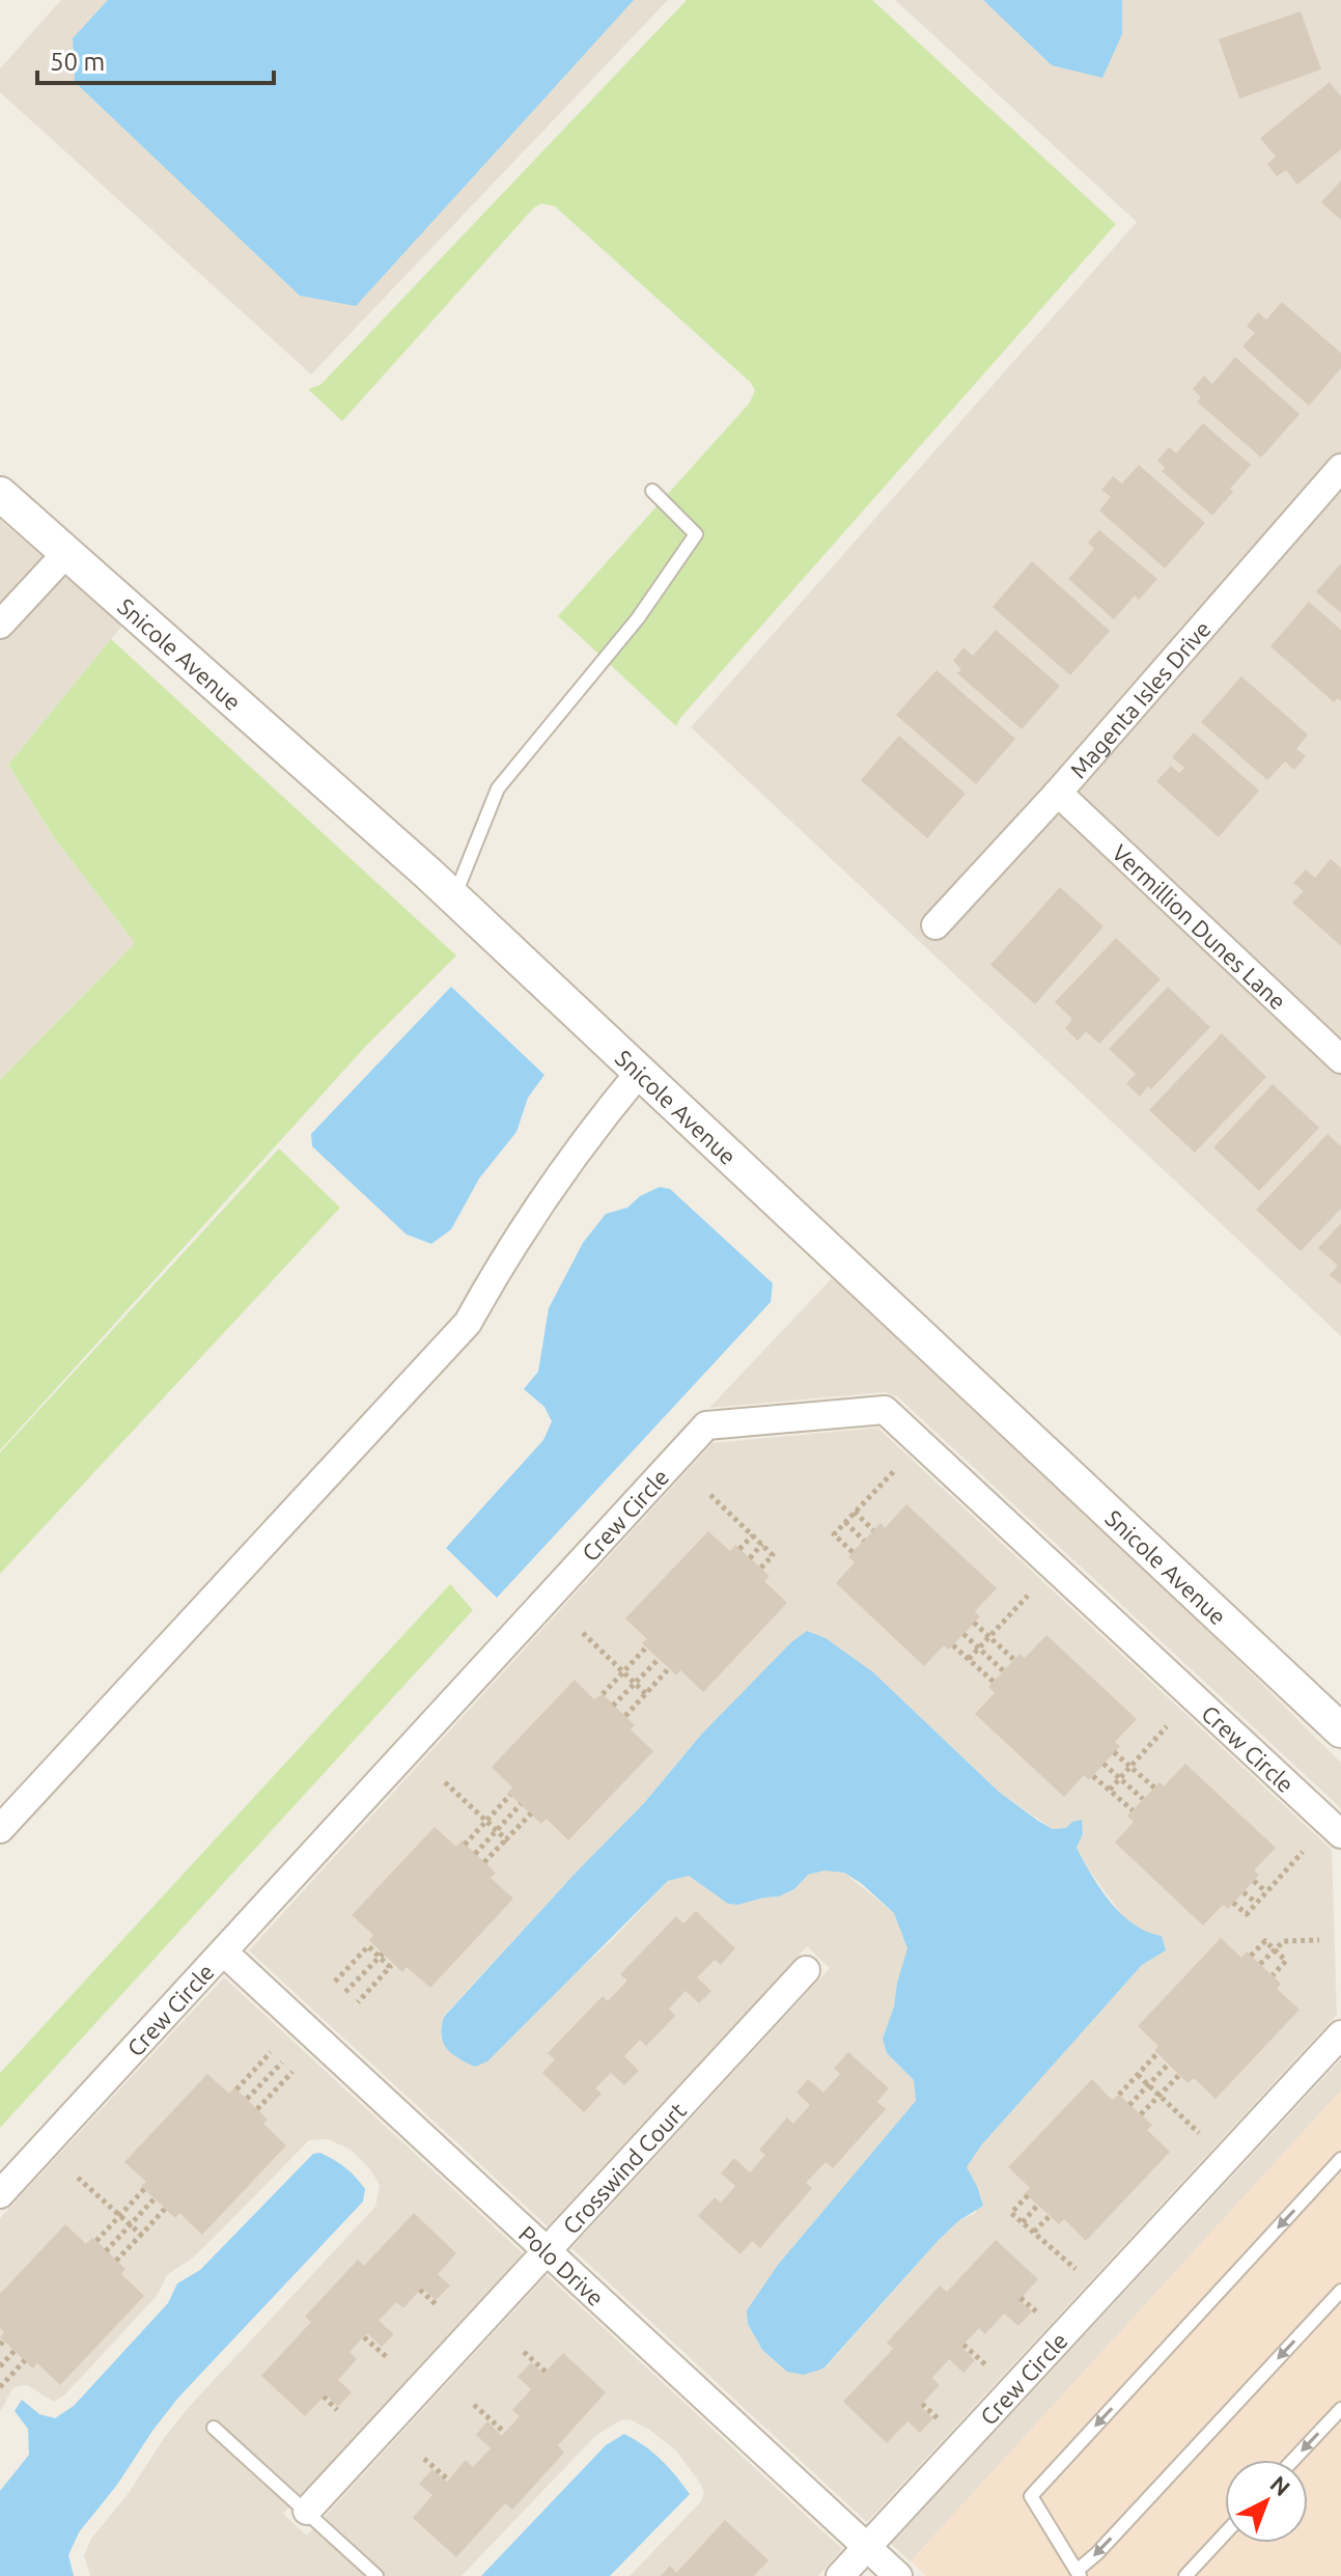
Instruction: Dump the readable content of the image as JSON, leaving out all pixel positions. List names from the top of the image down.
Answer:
{
  "streets": {
    "street": [
      "Snicole Avenue",
      "Magenta Isles Drive",
      "Vermillion Dunes Lane",
      "Crew Circle",
      "Crosswind Court",
      "Polo Drive"
    ]
  },
  "crossings": [
    ["Magenta Isles Drive", "Vermillion Dunes Lane"],
    ["Crew Circle", "Polo Drive"],
    ["Crosswind Court", "Polo Drive"]
  ],
  "scale_bar": "50 m",
  "north": "top right"
}
